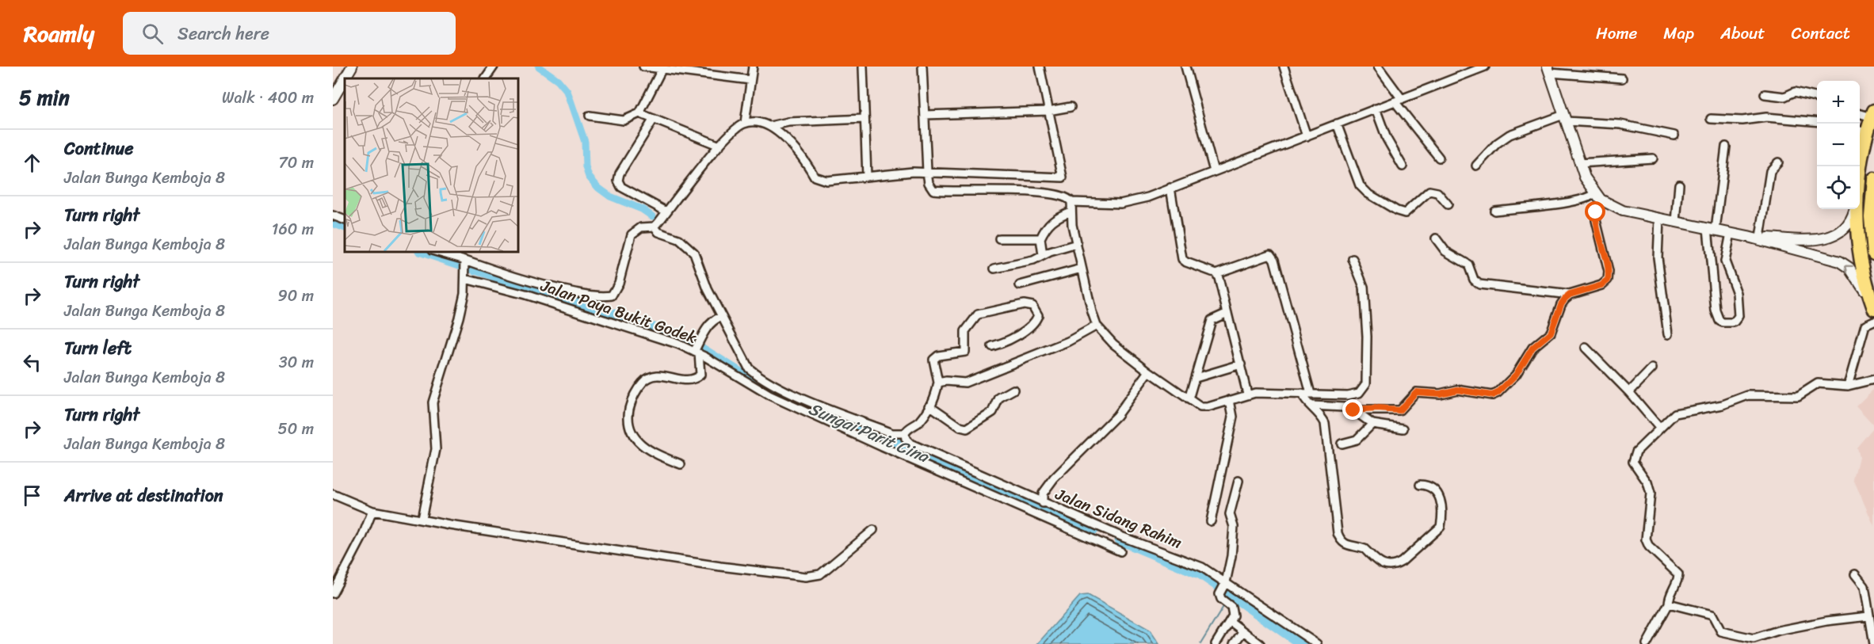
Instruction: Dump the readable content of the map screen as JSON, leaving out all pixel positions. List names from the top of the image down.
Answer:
{
  "streets": {
    "street": ["Jalan Paya Bukit Godek", "Jalan Sidang Rahim"]
  },
  "water": ["Sungai Parit Cina"],
  "page": {
    "header": "Roamly",
    "search": "Search here",
    "nav": [
      "Home",
      "Map",
      "About",
      "Contact"
    ],
    "heading": ["5 min", "Walk · 400 m"],
    "map_buttons": ["+", "−"],
    "list": [
      ["Continue", "Jalan Bunga Kemboja 8", "70 m"],
      ["Turn right", "Jalan Bunga Kemboja 8", "160 m"],
      ["Turn right", "Jalan Bunga Kemboja 8", "90 m"],
      ["Turn left", "Jalan Bunga Kemboja 8", "30 m"],
      ["Turn right", "Jalan Bunga Kemboja 8", "50 m"],
      "Arrive at destination"
    ]
  }
}
